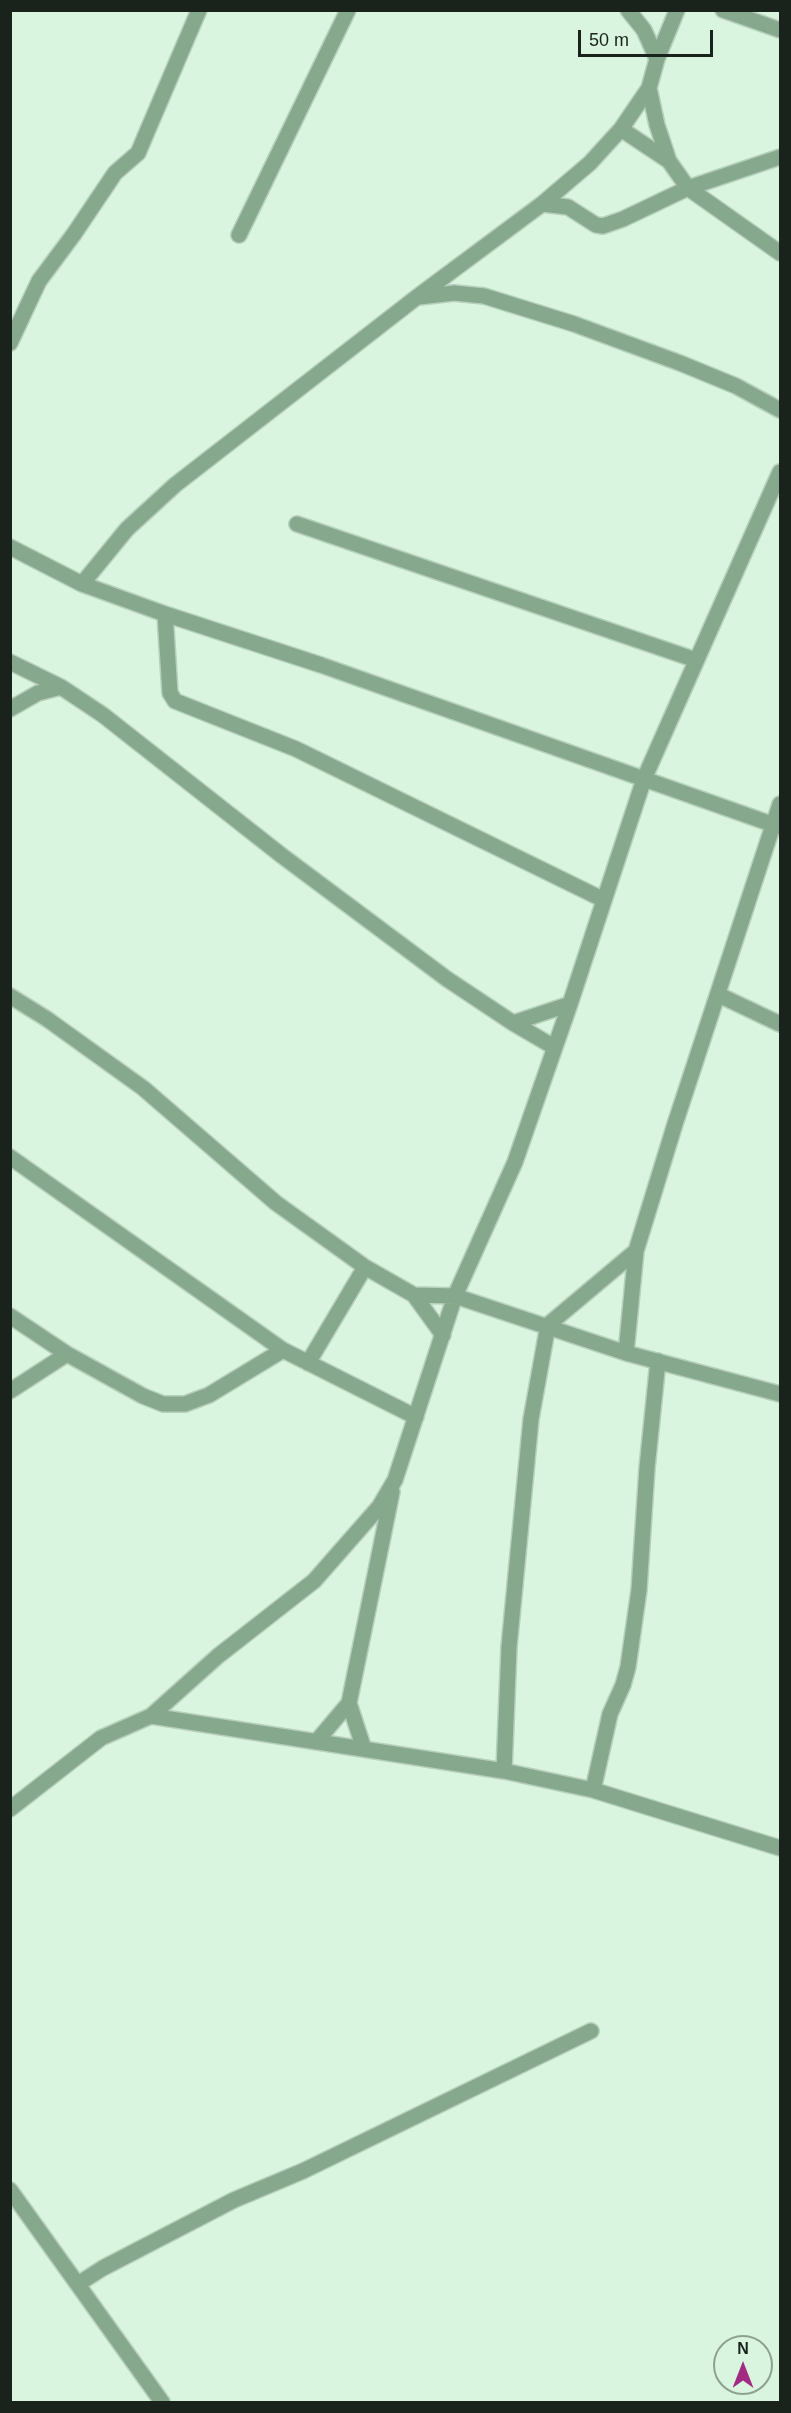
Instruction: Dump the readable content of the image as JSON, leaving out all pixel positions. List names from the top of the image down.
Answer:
{
  "scale_bar": "50 m",
  "north": "top"
}
